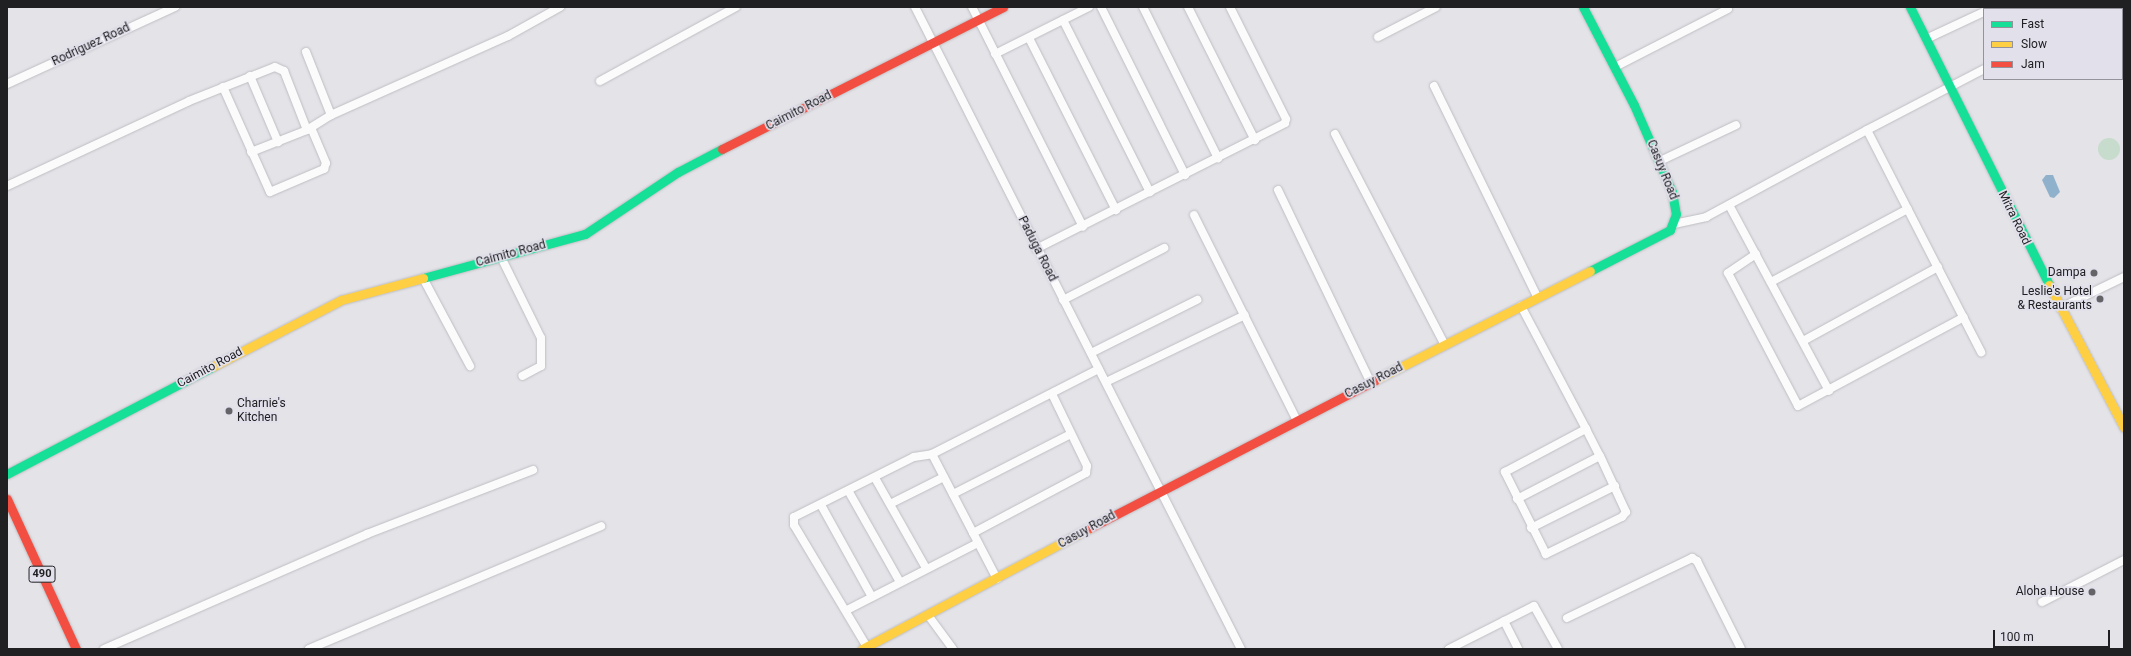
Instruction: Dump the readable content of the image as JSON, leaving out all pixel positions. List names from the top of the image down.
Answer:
{
  "streets": {
    "street": [
      "Rodriguez Road",
      "Caimito Road",
      "Casuy Road",
      "Mitra Road",
      "Paduga Road",
      "490"
    ]
  },
  "crossings": [
    ["Caimito Road", "Paduga Road"],
    ["Casuy Road", "Paduga Road"]
  ],
  "places": [
    "Dampa",
    "Leslie's Hotel & Restaurants",
    "Charnie's Kitchen",
    "Aloha House"
  ],
  "legend": ["Fast", "Slow", "Jam"],
  "scale_bar": "100 m"
}
